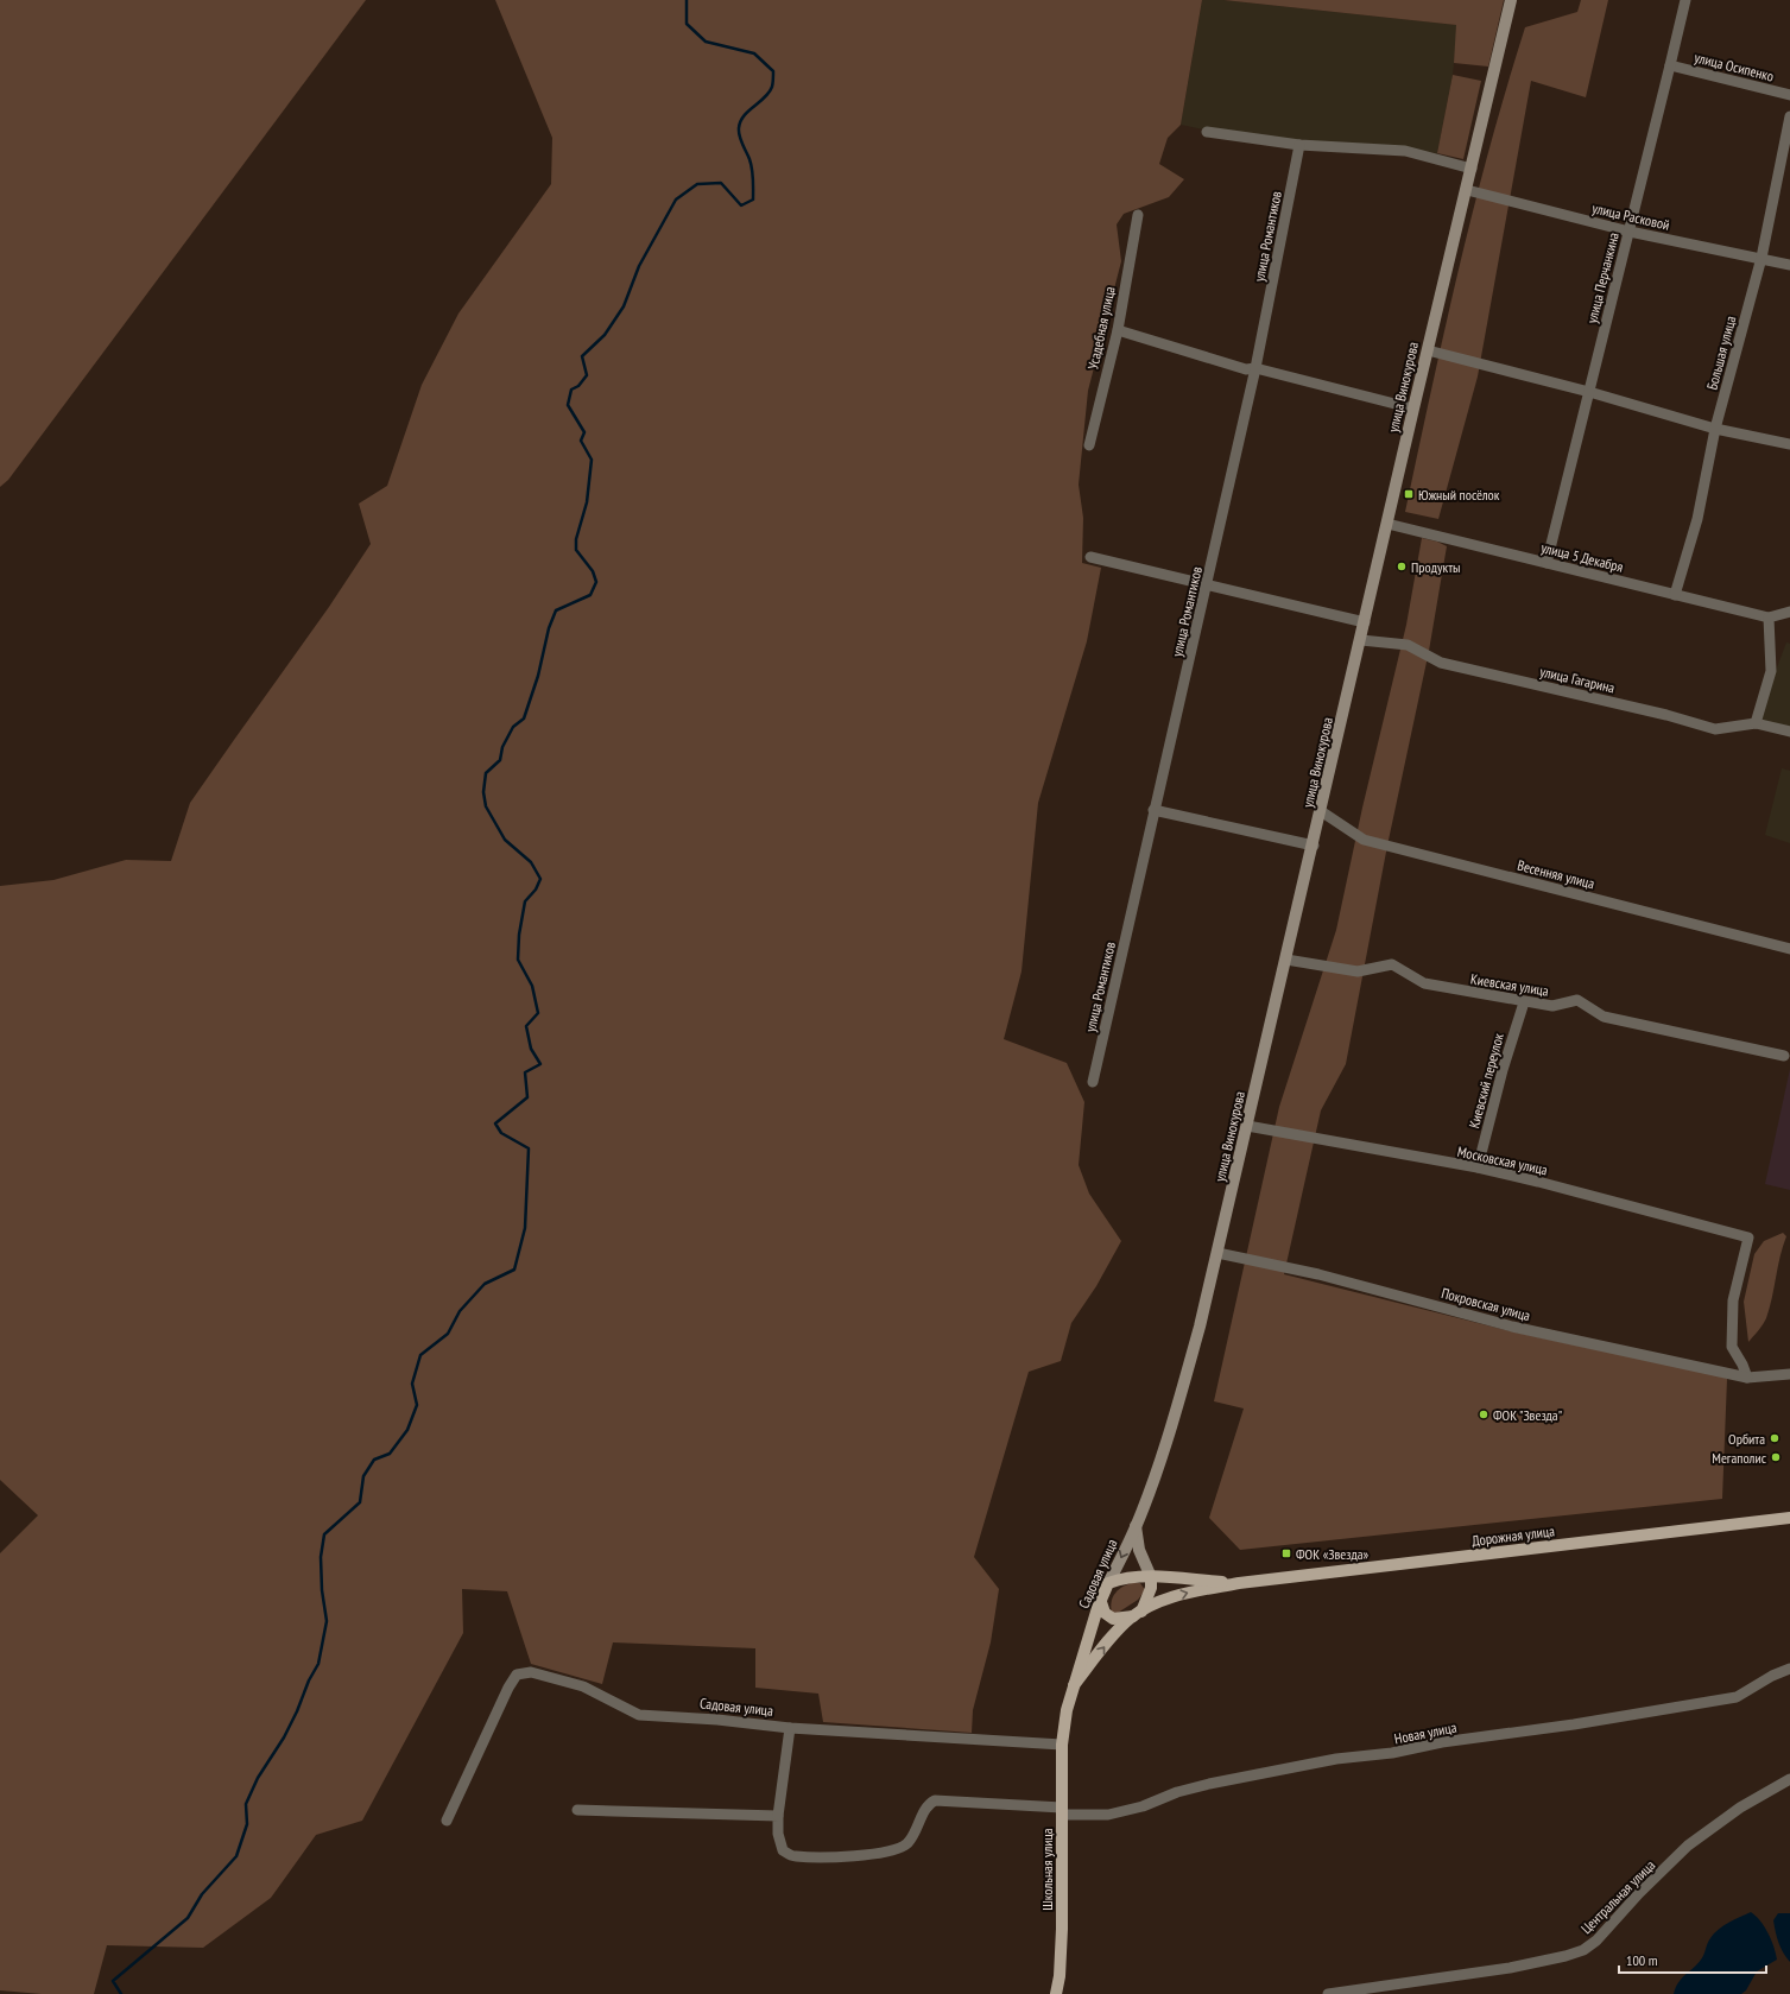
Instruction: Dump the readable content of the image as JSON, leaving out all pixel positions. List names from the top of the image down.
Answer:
{
  "streets": {
    "main road": [
      "улица Винокурова",
      "Дорожная улица",
      "Садовая улица",
      "Школьная улица"
    ],
    "street": [
      "улица Осипенко",
      "улица Расковой",
      "улица Романтиков",
      "улица Перчанкина",
      "Усадебная улица",
      "Большая улица",
      "улица 5 Декабря",
      "улица Гагарина",
      "Весенняя улица",
      "Киевская улица",
      "Киевский переулок",
      "Московская улица",
      "Покровская улица",
      "Новая улица",
      "Центральная улица"
    ]
  },
  "crossings": [
    ["улица Осипенко", "улица Перчанкина"],
    ["улица Расковой", "улица Перчанкина"],
    ["улица Расковой", "Большая улица"],
    ["улица Расковой", "улица Винокурова"],
    ["улица Перчанкина", "улица 5 Декабря"],
    ["Большая улица", "улица 5 Декабря"],
    ["улица Винокурова", "улица 5 Декабря"],
    ["улица Винокурова", "улица Гагарина"],
    ["улица Винокурова", "Весенняя улица"],
    ["улица Винокурова", "Киевская улица"],
    ["улица Винокурова", "Московская улица"],
    ["улица Винокурова", "Покровская улица"],
    ["улица Винокурова", "Садовая улица"],
    ["Киевская улица", "Киевский переулок"],
    ["Киевский переулок", "Московская улица"],
    ["Московская улица", "Покровская улица"],
    ["Садовая улица", "Школьная улица"],
    ["Новая улица", "Школьная улица"]
  ],
  "places": {
    "transit": ["Южный посёлок", "ФОК «Звезда»"],
    "other": [
      "Продукты",
      "ФОК \"Звезда\"",
      "Орбита",
      "Мегаполис"
    ]
  },
  "scale_bar": "100 m"
}
